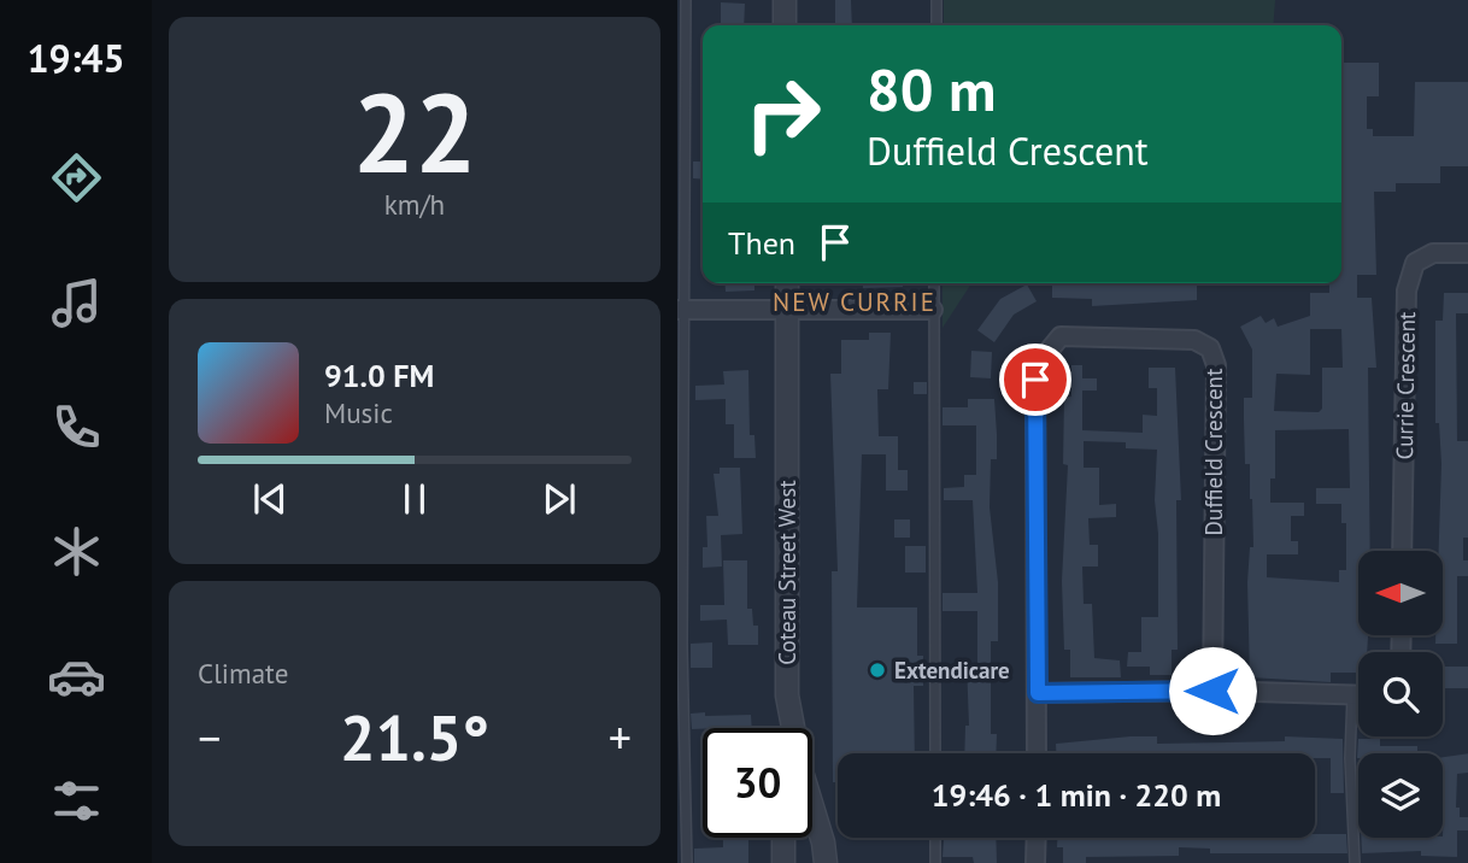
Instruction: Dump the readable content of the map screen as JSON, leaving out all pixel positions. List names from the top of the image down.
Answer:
{
  "streets": {
    "street": ["Currie Crescent", "Duffield Crescent", "Coteau Street West"]
  },
  "districts": ["NEW CURRIE"],
  "places": ["Extendicare"],
  "north": "left",
  "page": {
    "tabs": "19:45",
    "tile": [
      ["22", "km/h"],
      "Climate"
    ],
    "turn": ["80 m", "Duffield Crescent"],
    "then": "Then",
    "song": ["91.0 FM", "Music"],
    "heat": ["−", "21.5°", "+"],
    "limit": "30",
    "trip": "19:46 · 1 min · 220 m"
  }
}
